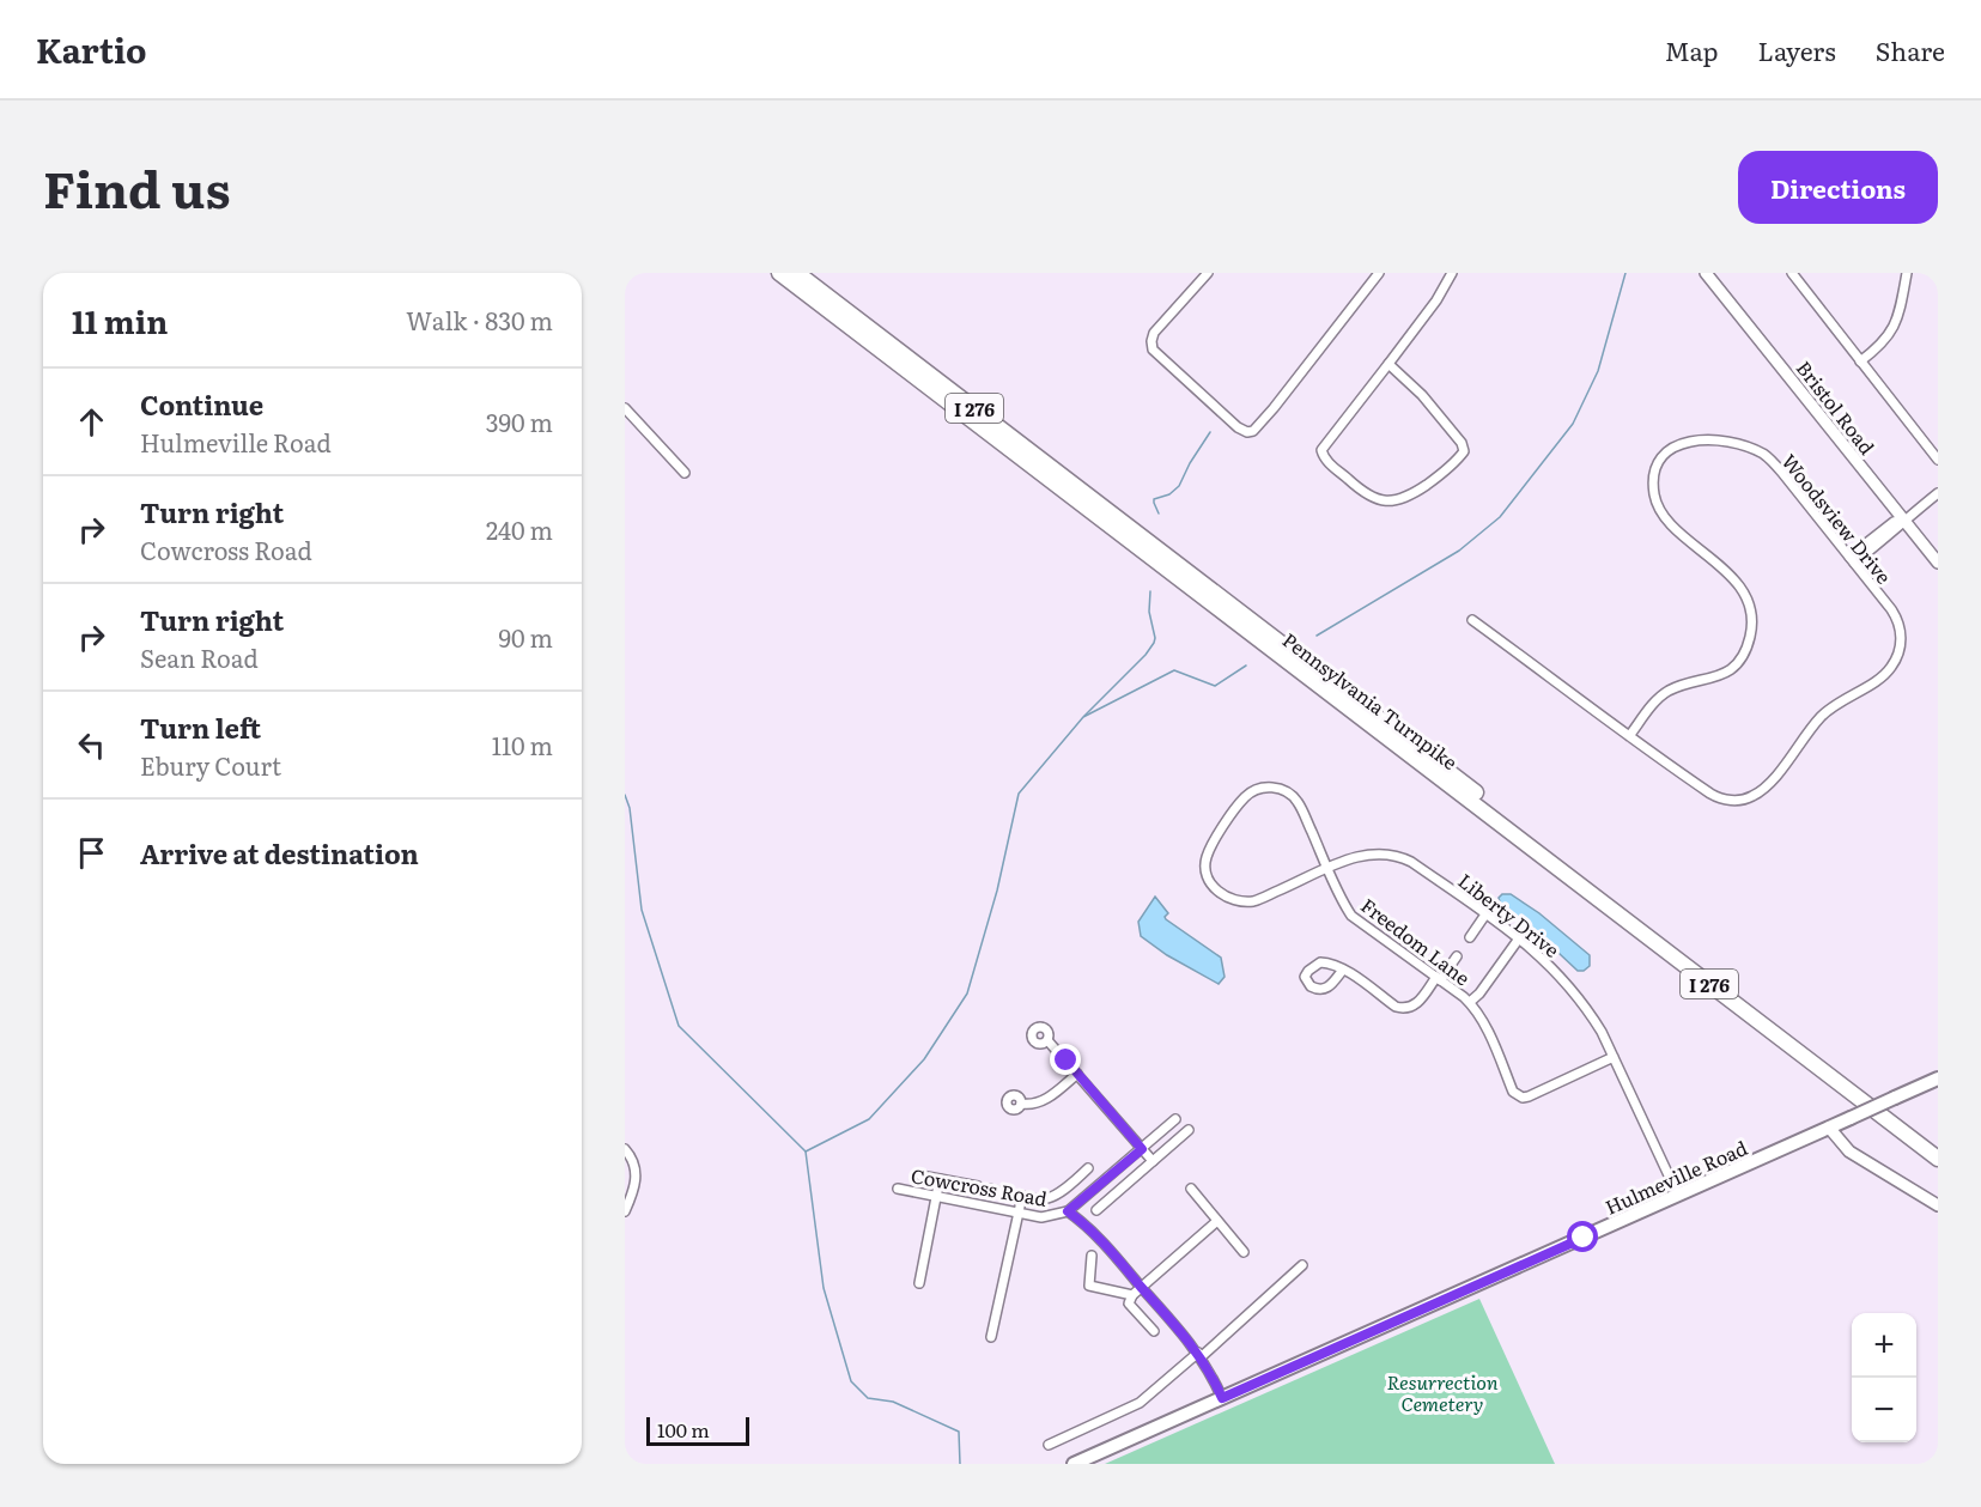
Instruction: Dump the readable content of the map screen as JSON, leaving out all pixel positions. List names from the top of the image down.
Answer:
{
  "streets": {
    "highway": ["I 276", "Pennsylvania Turnpike"],
    "main road": ["Bristol Road", "Hulmeville Road"],
    "street": [
      "Woodsview Drive",
      "Liberty Drive",
      "Freedom Lane",
      "Cowcross Road"
    ]
  },
  "crossings": [
    ["Liberty Drive", "Freedom Lane"],
    ["Liberty Drive", "Hulmeville Road"],
    ["Hulmeville Road", "Cowcross Road"]
  ],
  "parks": ["Resurrection Cemetery"],
  "scale_bar": "100 m",
  "page": {
    "header": "Kartio",
    "nav": ["Map", "Layers", "Share"],
    "title": "Find us",
    "buttons": "Directions",
    "heading": ["11 min", "Walk · 830 m"],
    "list": [
      ["Continue", "Hulmeville Road", "390 m"],
      ["Turn right", "Cowcross Road", "240 m"],
      ["Turn right", "Sean Road", "90 m"],
      ["Turn left", "Ebury Court", "110 m"],
      "Arrive at destination"
    ],
    "map_buttons": ["+", "−"],
    "scale": "100 m"
  }
}
